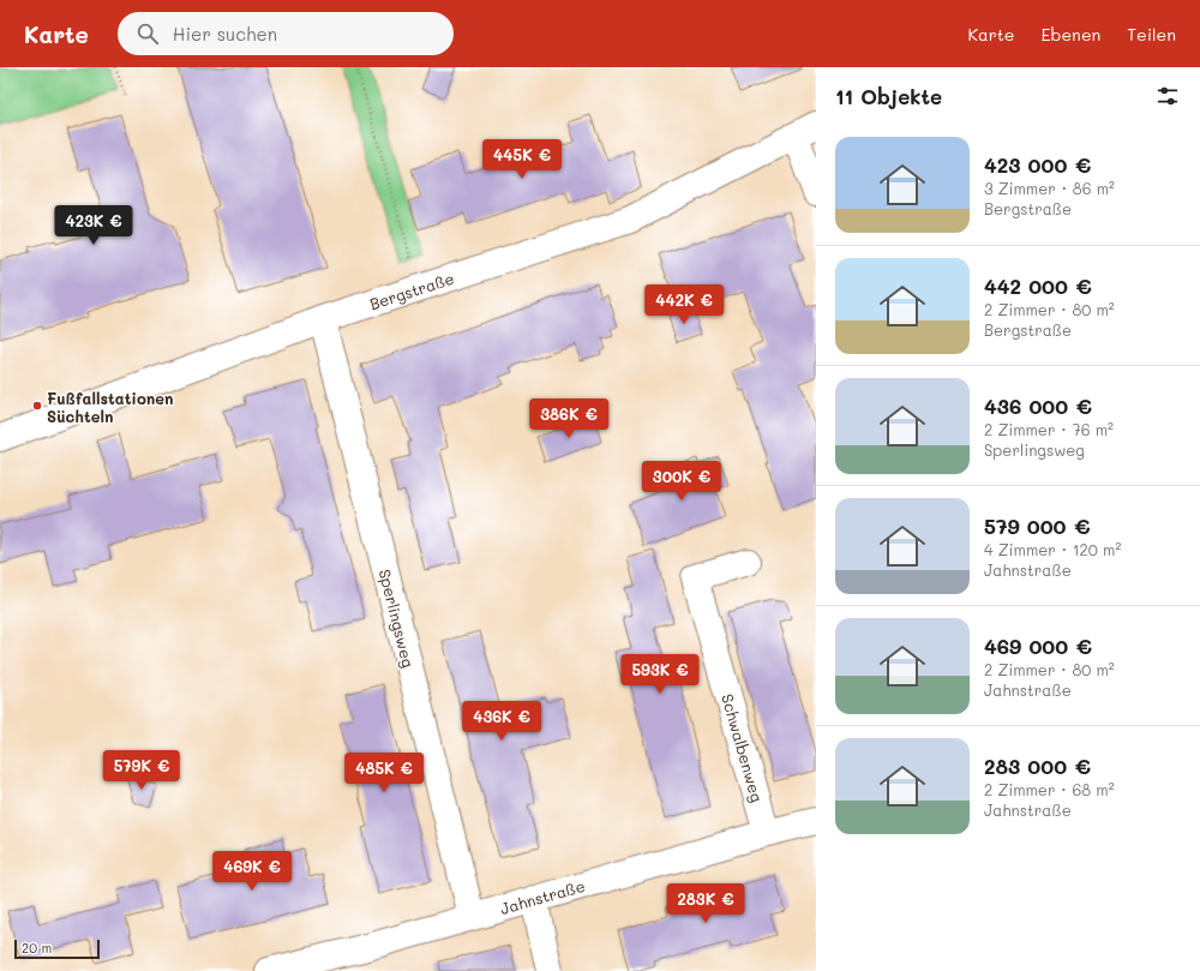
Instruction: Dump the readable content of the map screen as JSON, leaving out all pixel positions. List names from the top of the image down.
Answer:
{
  "streets": {
    "street": [
      "Bergstraße",
      "Sperlingsweg",
      "Schwalbenweg",
      "Jahnstraße"
    ]
  },
  "crossings": [
    ["Bergstraße", "Sperlingsweg"],
    ["Sperlingsweg", "Jahnstraße"],
    ["Schwalbenweg", "Jahnstraße"]
  ],
  "places": ["Fußfallstationen Süchteln"],
  "scale_bar": "20 m",
  "page": {
    "header": "Karte",
    "search": "Hier suchen",
    "nav": ["Karte", "Ebenen", "Teilen"],
    "heading": "11 Objekte",
    "list": [
      {
        "name": "423 000 €",
        "note": "3 Zimmer · 86 m² · Bergstraße"
      },
      {
        "name": "442 000 €",
        "note": "2 Zimmer · 80 m² · Bergstraße"
      },
      {
        "name": "436 000 €",
        "note": "2 Zimmer · 76 m² · Sperlingsweg"
      },
      {
        "name": "579 000 €",
        "note": "4 Zimmer · 120 m² · Jahnstraße"
      },
      {
        "name": "469 000 €",
        "note": "2 Zimmer · 80 m² · Jahnstraße"
      },
      {
        "name": "283 000 €",
        "note": "2 Zimmer · 68 m² · Jahnstraße"
      }
    ],
    "price": [
      "445K €",
      "423K €",
      "442K €",
      "386K €",
      "300K €",
      "593K €",
      "436K €",
      "579K €",
      "485K €",
      "469K €",
      "283K €"
    ],
    "scale": "20 m"
  }
}
